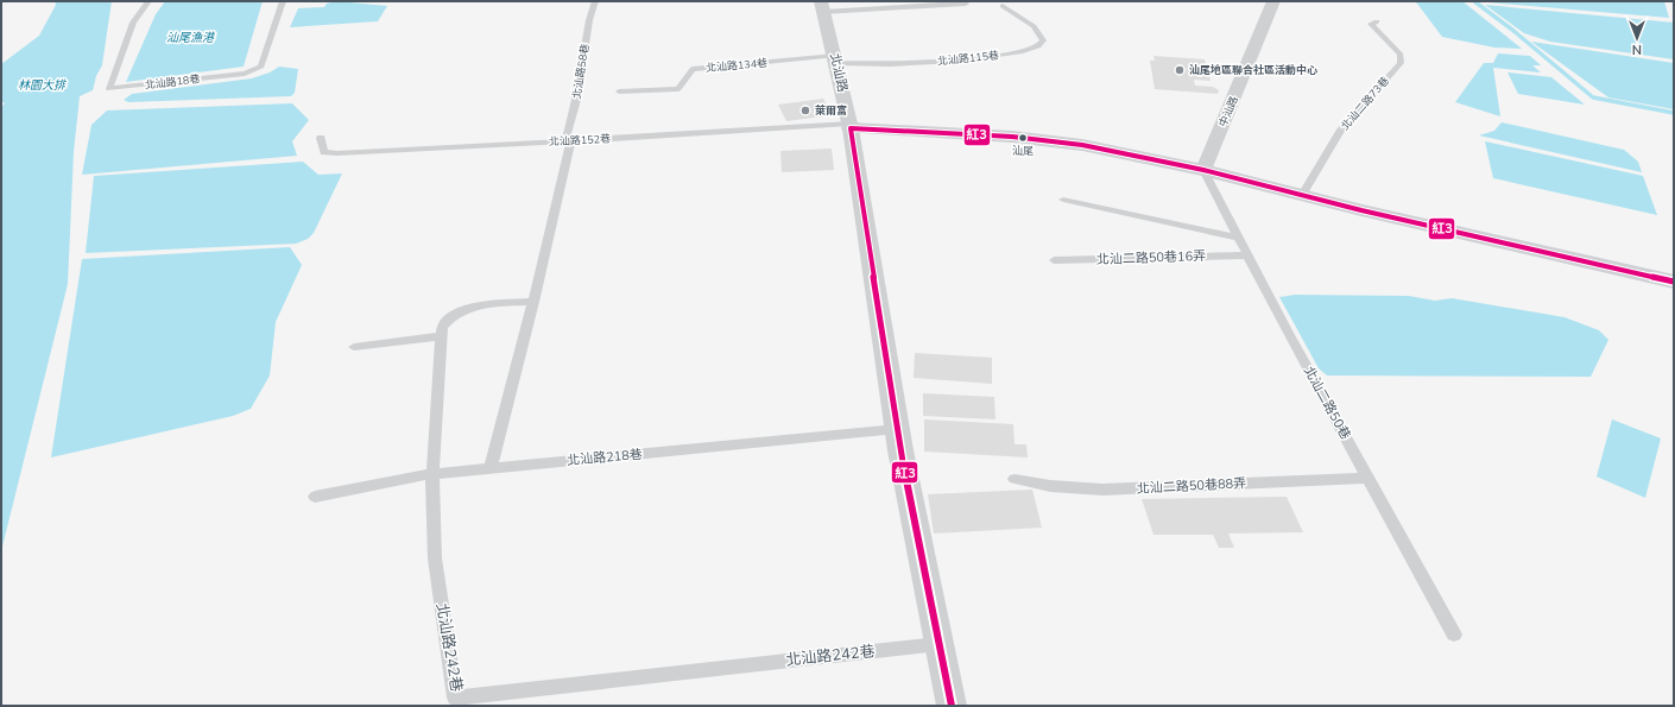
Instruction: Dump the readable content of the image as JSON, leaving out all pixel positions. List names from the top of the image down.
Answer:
{
  "streets": {
    "street": ["北汕路", "中汕路"],
    "lane": [
      "北汕路115巷",
      "北汕路134巷",
      "北汕路58巷",
      "北汕路18巷",
      "北汕二路73巷",
      "北汕路152巷",
      "北汕二路50巷16弄",
      "北汕二路50巷",
      "北汕路218巷",
      "北汕二路50巷88弄",
      "北汕路242巷"
    ]
  },
  "crossings": [
    ["北汕路115巷", "北汕路134巷"],
    ["北汕路115巷", "北汕路"],
    ["北汕路134巷", "北汕路"],
    ["北汕路58巷", "北汕路152巷"],
    ["北汕路58巷", "北汕路218巷"],
    ["北汕路58巷", "北汕路242巷"],
    ["北汕路", "北汕路152巷"],
    ["北汕路", "北汕路218巷"],
    ["北汕路", "北汕路242巷"],
    ["中汕路", "北汕二路50巷"],
    ["北汕二路50巷16弄", "北汕二路50巷"],
    ["北汕二路50巷", "北汕二路50巷88弄"],
    ["北汕路218巷", "北汕路242巷"]
  ],
  "water": ["汕尾漁港", "林園大排"],
  "places": ["汕尾地區聯合社區活動中心", "萊爾富", "汕尾"],
  "lines": ["transit line 紅3"],
  "north": "bottom"
}
